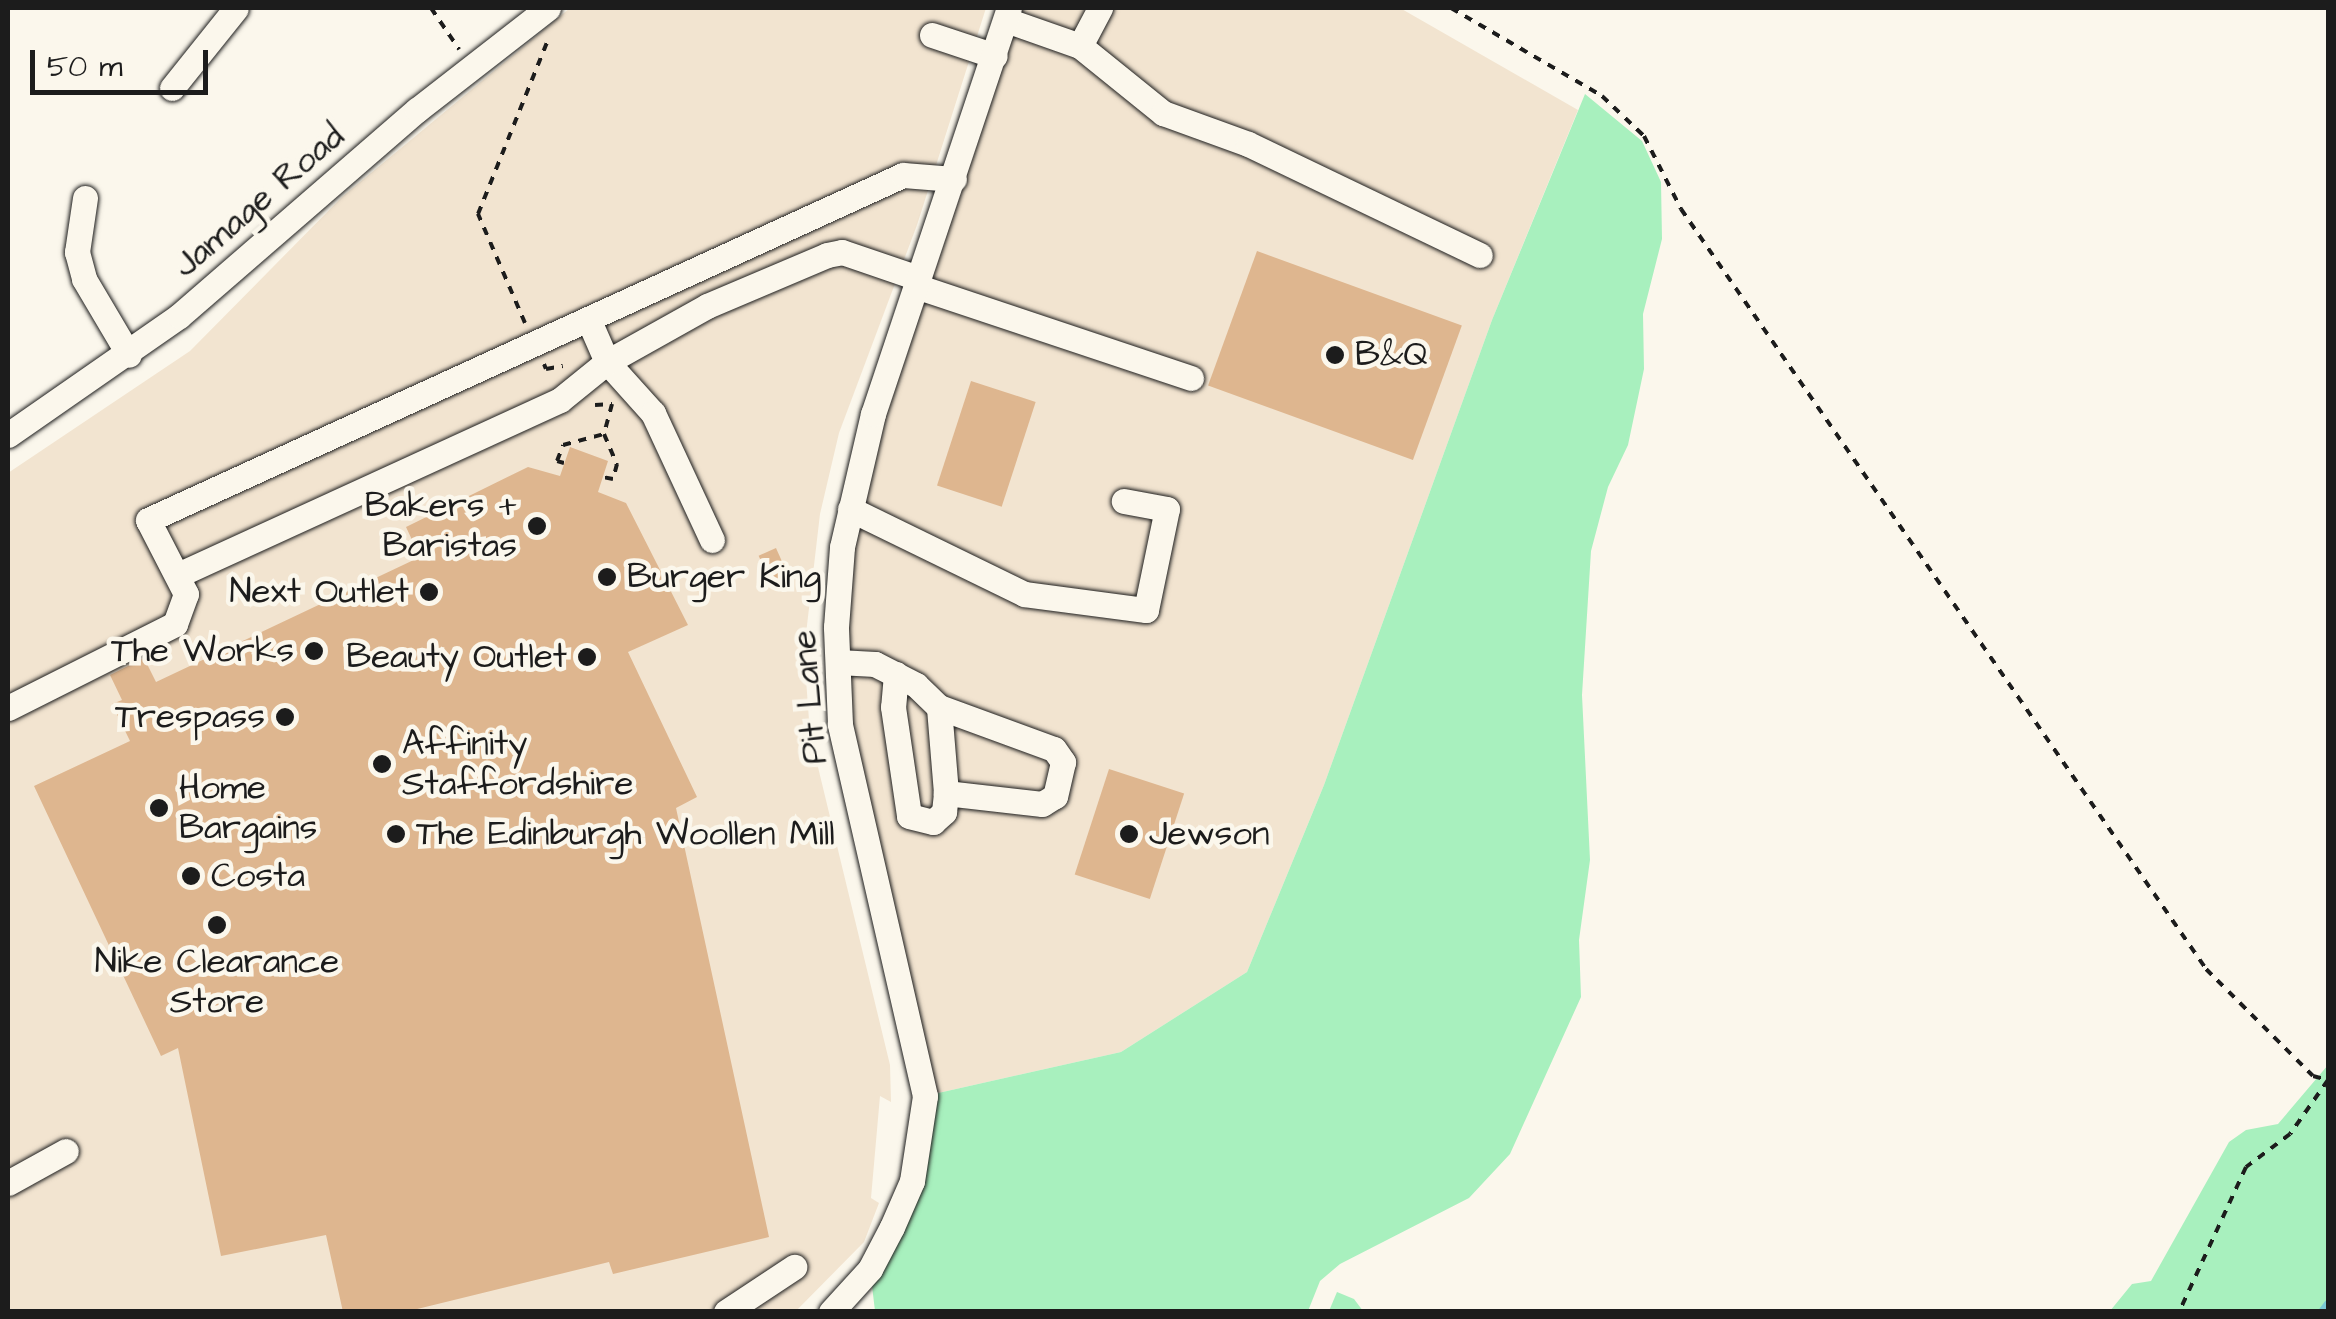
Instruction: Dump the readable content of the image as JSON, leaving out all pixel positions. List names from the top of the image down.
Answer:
{
  "streets": {
    "street": ["Jamage Road", "Pit Lane"]
  },
  "places": [
    "B&Q",
    "Bakers + Baristas",
    "Burger King",
    "Next Outlet",
    "The Works",
    "Beauty Outlet",
    "Trespass",
    "Affinity Staffordshire",
    "Home Bargains",
    "The Edinburgh Woollen Mill",
    "Jewson",
    "Costa",
    "Nike Clearance Store"
  ],
  "scale_bar": "50 m"
}
